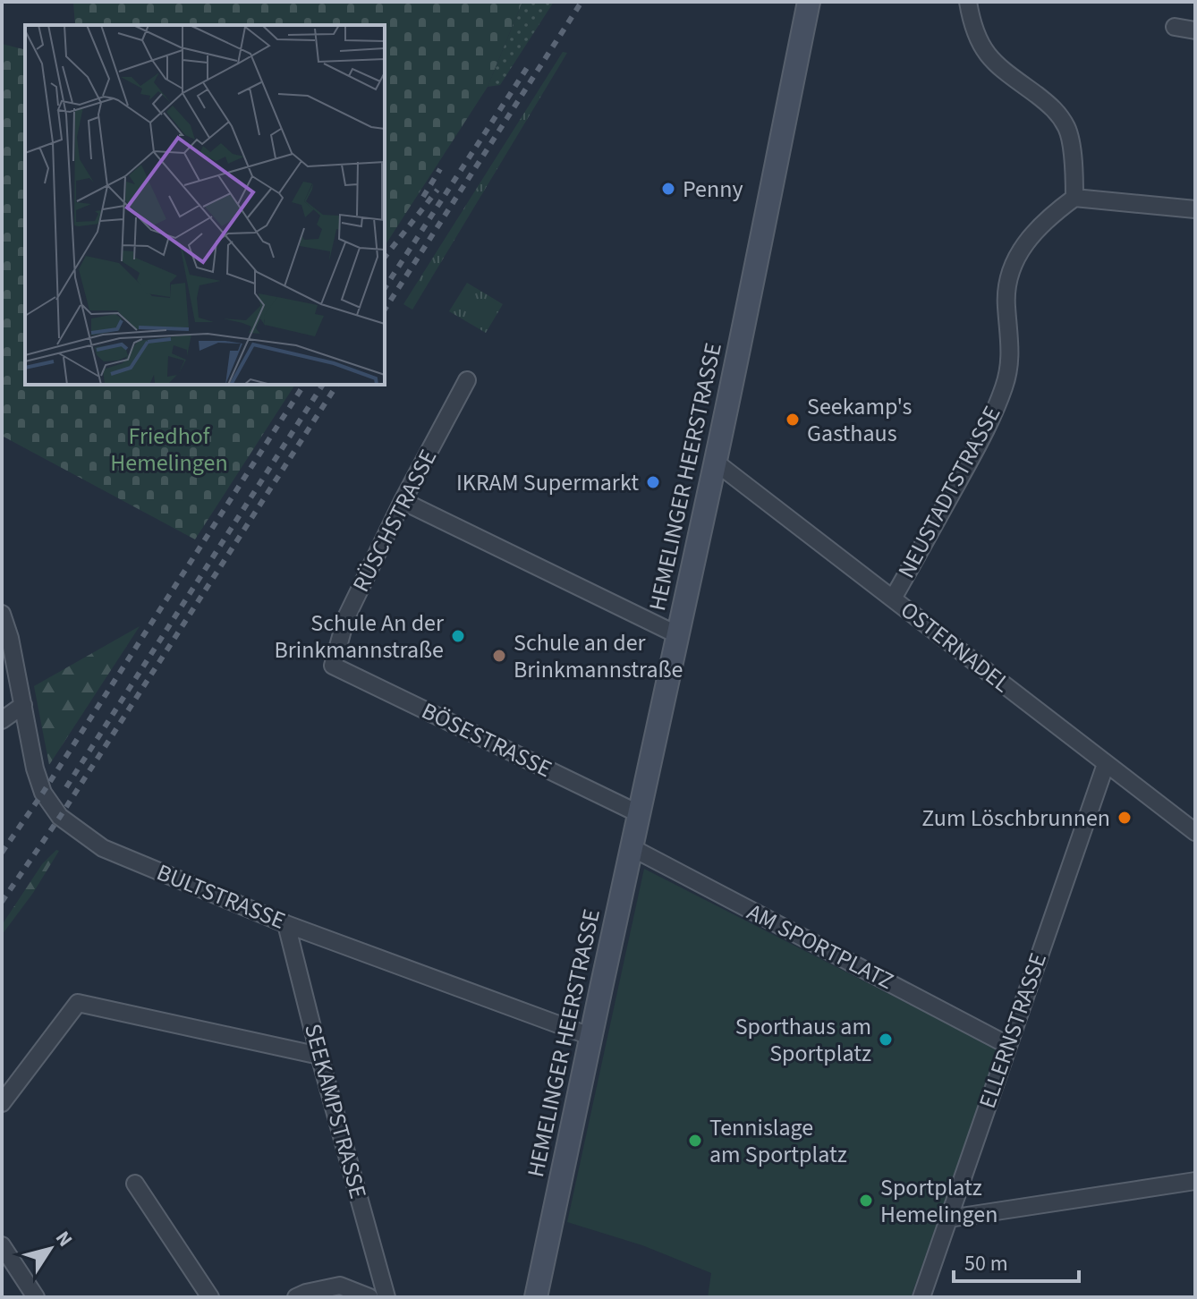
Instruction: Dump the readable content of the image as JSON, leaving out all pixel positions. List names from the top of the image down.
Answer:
{
  "streets": {
    "main road": ["HEMELINGER HEERSTRASSE"],
    "street": [
      "NEUSTADTSTRASSE",
      "RÜSCHSTRASSE",
      "OSTERNADEL",
      "BÖSESTRASSE",
      "BULTSTRASSE",
      "AM SPORTPLATZ",
      "ELLERNSTRASSE",
      "SEEKAMPSTRASSE"
    ]
  },
  "crossings": [
    ["HEMELINGER HEERSTRASSE", "OSTERNADEL"],
    ["HEMELINGER HEERSTRASSE", "BÖSESTRASSE"],
    ["HEMELINGER HEERSTRASSE", "BULTSTRASSE"],
    ["HEMELINGER HEERSTRASSE", "AM SPORTPLATZ"],
    ["NEUSTADTSTRASSE", "OSTERNADEL"],
    ["RÜSCHSTRASSE", "BÖSESTRASSE"],
    ["OSTERNADEL", "ELLERNSTRASSE"],
    ["BULTSTRASSE", "SEEKAMPSTRASSE"],
    ["AM SPORTPLATZ", "ELLERNSTRASSE"]
  ],
  "parks": ["Friedhof Hemelingen"],
  "places": [
    "Penny",
    "Seekamp's Gasthaus",
    "IKRAM Supermarkt",
    "Schule An der Brinkmannstraße",
    "Schule an der Brinkmannstraße",
    "Zum Löschbrunnen",
    "Sporthaus am Sportplatz",
    "Tennislage am Sportplatz",
    "Sportplatz Hemelingen"
  ],
  "scale_bar": "50 m",
  "north": "top right"
}
